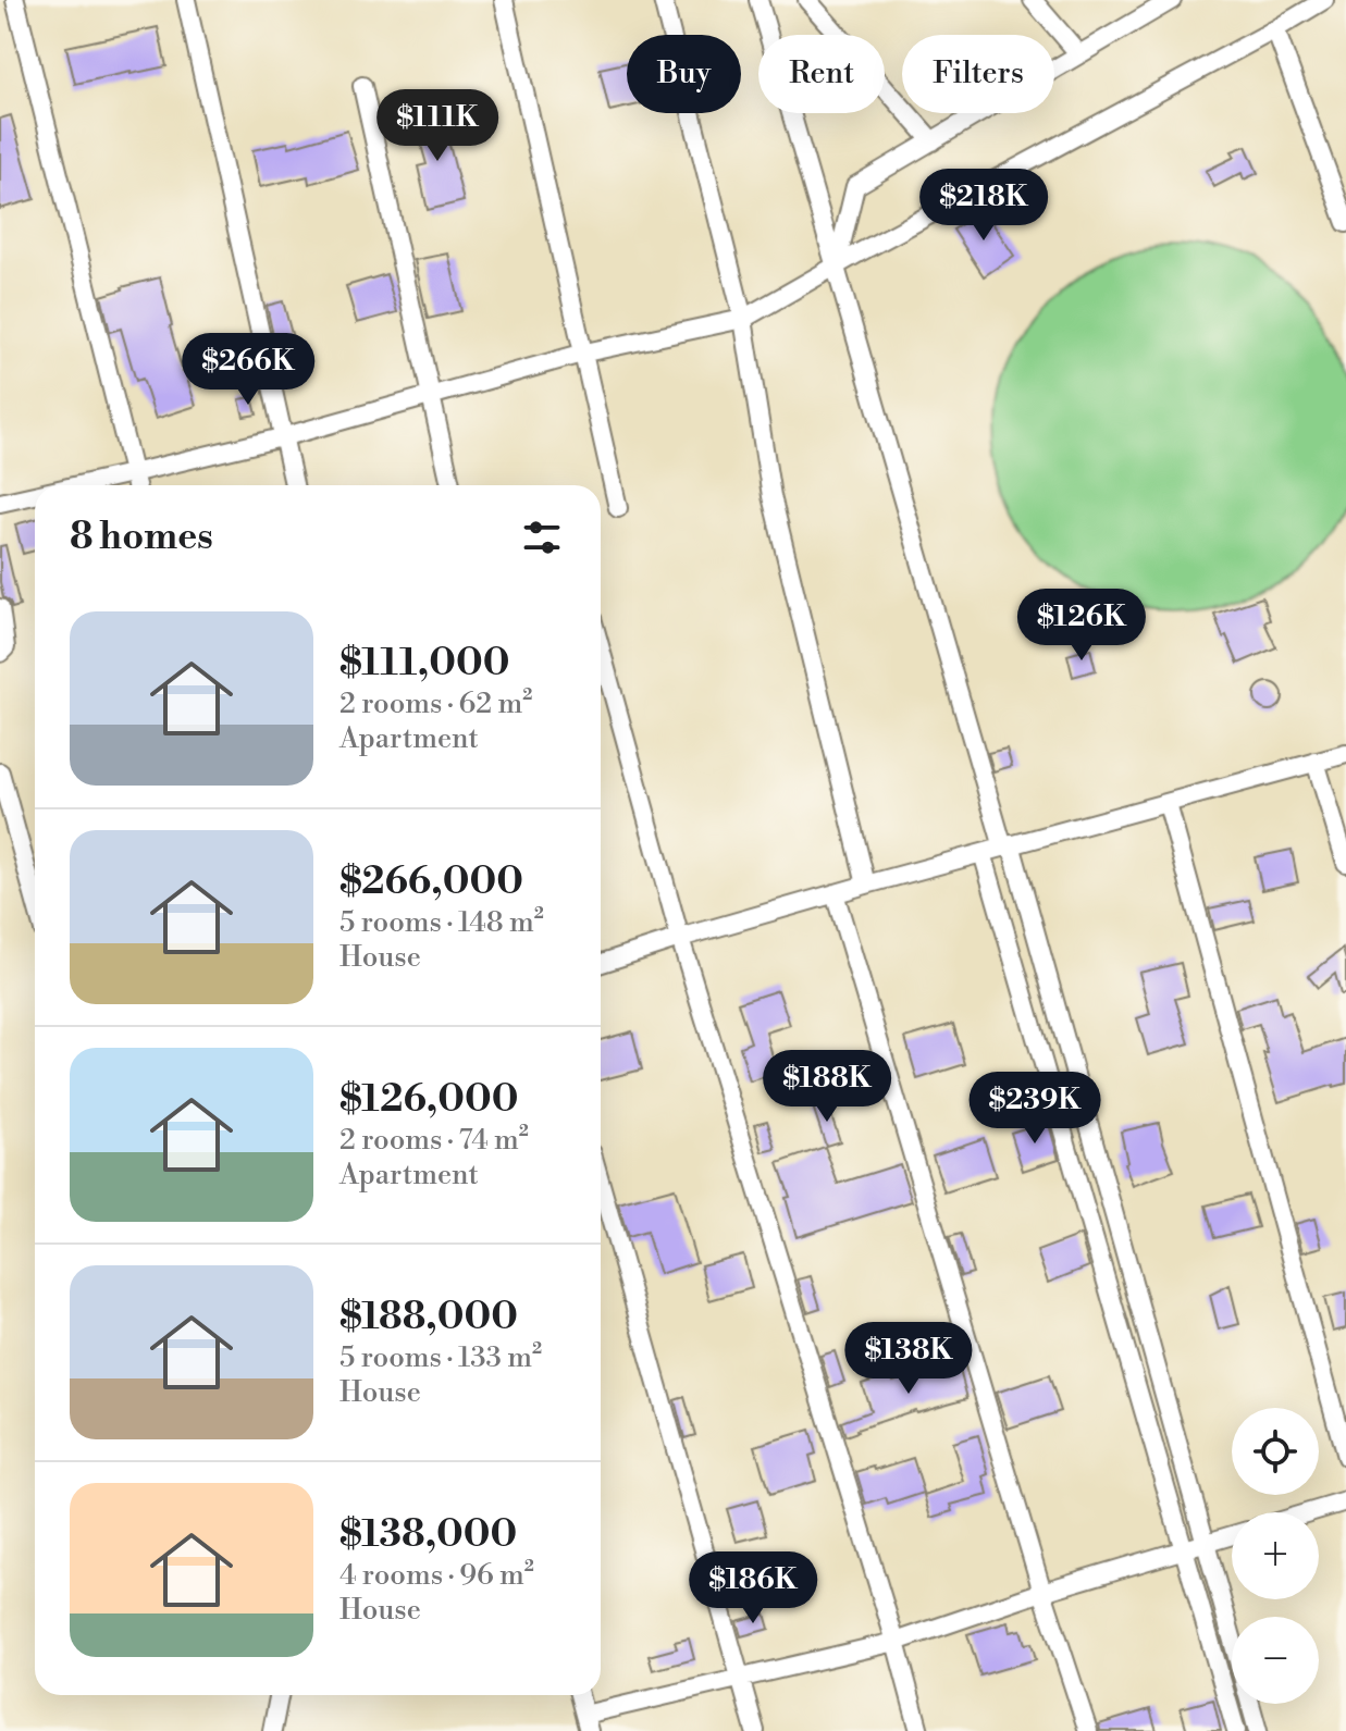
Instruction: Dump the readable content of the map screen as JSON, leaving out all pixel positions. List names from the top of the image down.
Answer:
{
  "page": {
    "chip": ["Buy", "Rent", "Filters"],
    "price": [
      "$111K",
      "$218K",
      "$266K",
      "$126K",
      "$188K",
      "$239K",
      "$138K",
      "$186K"
    ],
    "heading": "8 homes",
    "list": [
      {
        "name": "$111,000",
        "note": "2 rooms · 62 m² · Apartment"
      },
      {
        "name": "$266,000",
        "note": "5 rooms · 148 m² · House"
      },
      {
        "name": "$126,000",
        "note": "2 rooms · 74 m² · Apartment"
      },
      {
        "name": "$188,000",
        "note": "5 rooms · 133 m² · House"
      },
      {
        "name": "$138,000",
        "note": "4 rooms · 96 m² · House"
      }
    ],
    "map_buttons": ["+", "−"]
  }
}
